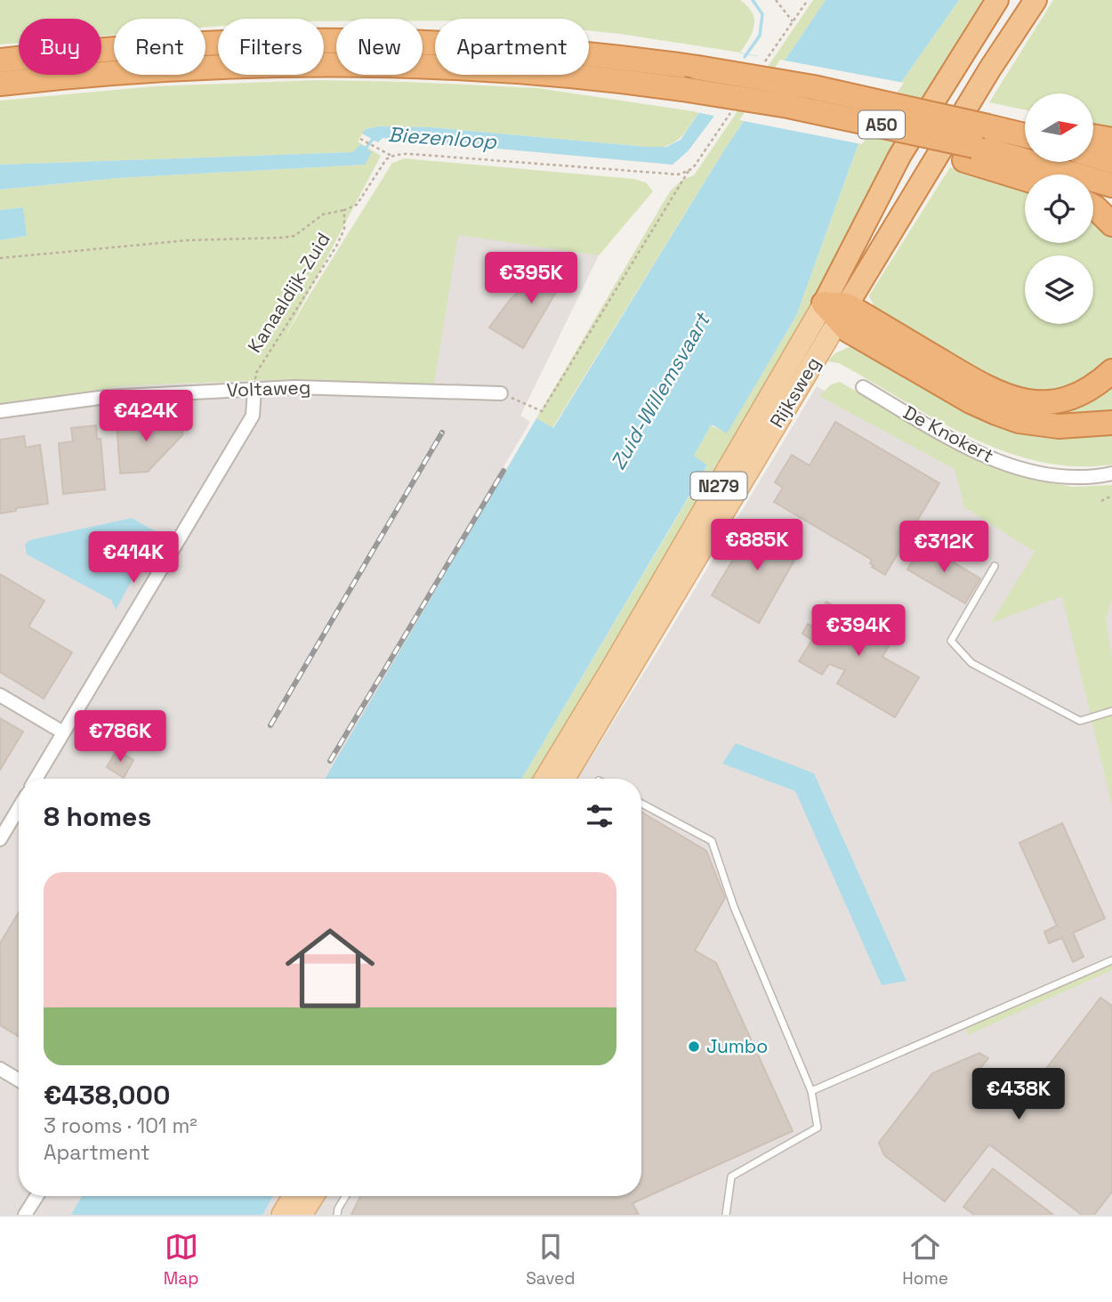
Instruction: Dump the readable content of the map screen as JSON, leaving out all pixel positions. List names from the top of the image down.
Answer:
{
  "streets": {
    "highway": ["A50", "Rijksweg", "N279"],
    "street": ["Voltaweg", "De Knokert"],
    "path": ["Kanaaldijk-Zuid"]
  },
  "crossings": [
    ["Kanaaldijk-Zuid", "Voltaweg"]
  ],
  "water": ["Biezenloop", "Zuid-Willemsvaart"],
  "places": ["Jumbo"],
  "north": "right",
  "page": {
    "chip": [
      "Buy",
      "Rent",
      "Filters",
      "New",
      "Apartment"
    ],
    "price": [
      "€395K",
      "€424K",
      "€885K",
      "€312K",
      "€414K",
      "€394K",
      "€786K",
      "€438K"
    ],
    "heading": "8 homes",
    "list": [
      {
        "name": "€438,000",
        "note": "3 rooms · 101 m² · Apartment"
      }
    ],
    "tabs": ["Map", "Saved", "Home"]
  }
}
